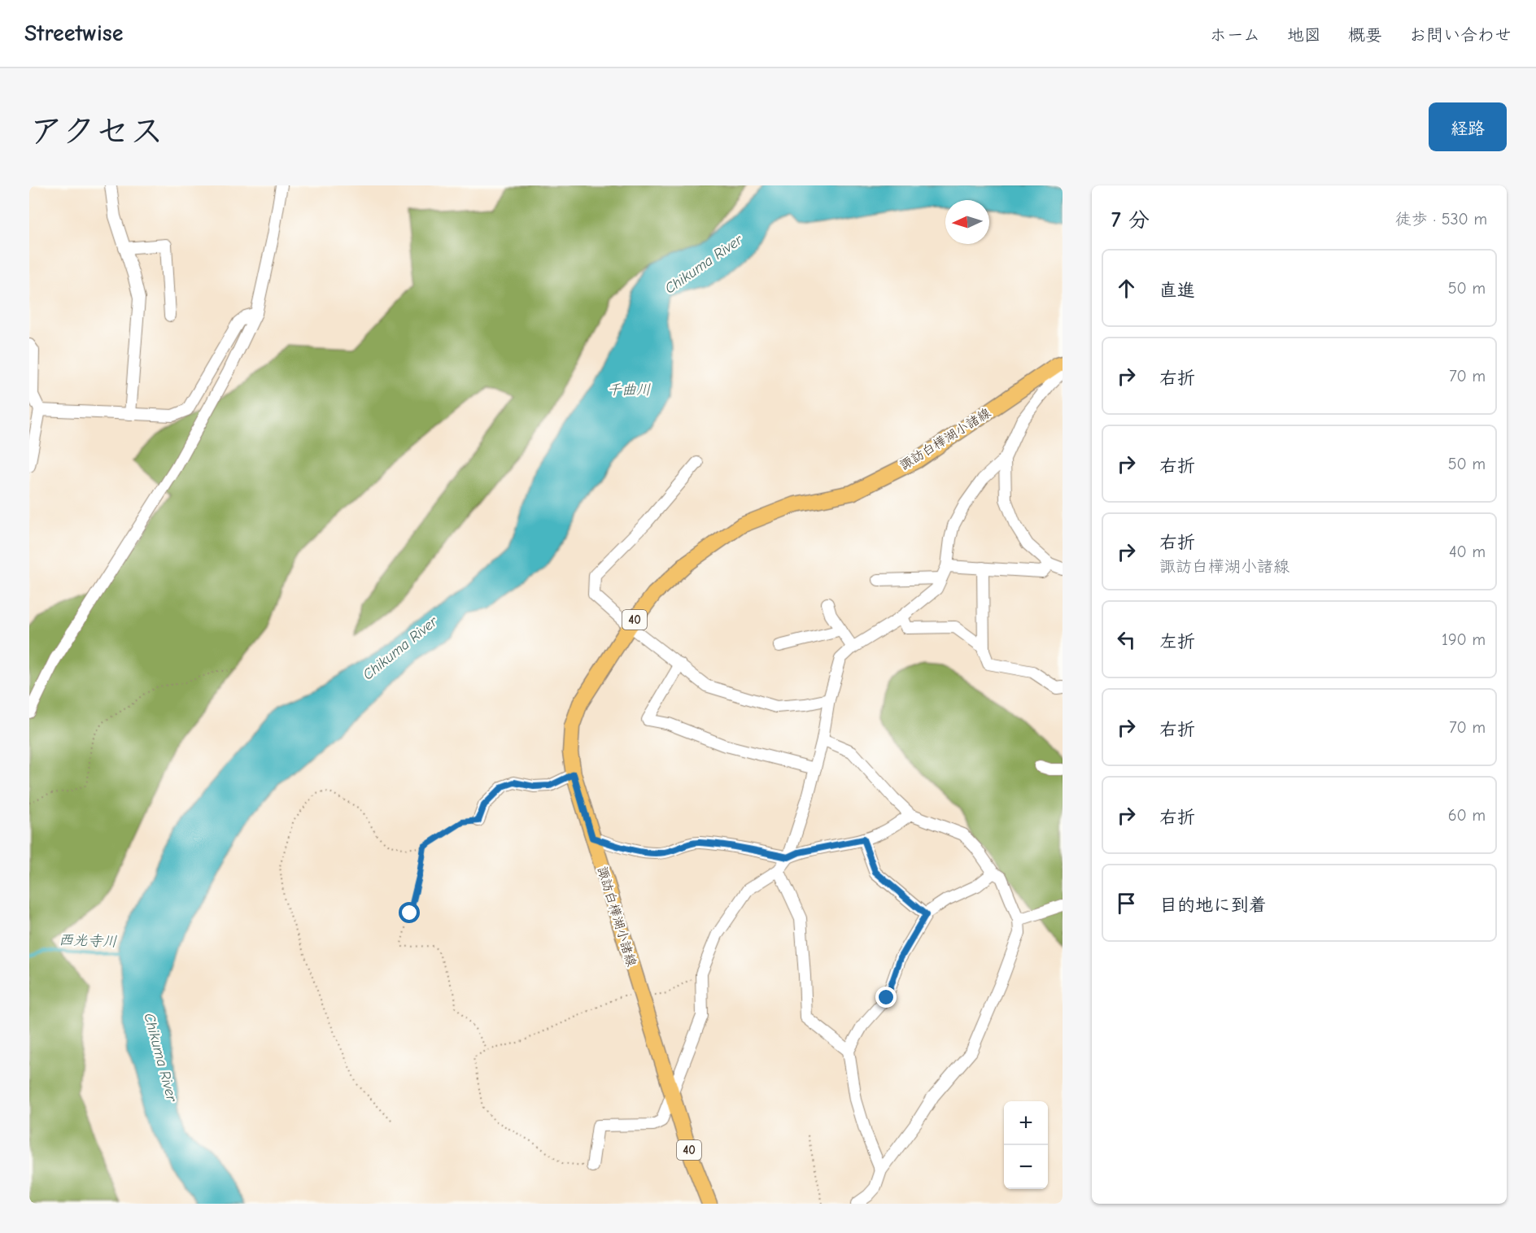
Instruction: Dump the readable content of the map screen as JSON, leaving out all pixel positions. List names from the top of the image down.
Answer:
{
  "streets": {
    "main road": ["諏訪白樺湖小諸線", "40"]
  },
  "water": ["Chikuma River", "千曲川", "西光寺川"],
  "north": "left",
  "page": {
    "header": "Streetwise",
    "nav": [
      "ホーム",
      "地図",
      "概要",
      "お問い合わせ"
    ],
    "title": "アクセス",
    "buttons": "経路",
    "heading": ["7 分", "徒歩 · 530 m"],
    "list": [
      ["直進", "50 m"],
      ["右折", "70 m"],
      ["右折", "50 m"],
      ["右折", "諏訪白樺湖小諸線", "40 m"],
      ["左折", "190 m"],
      ["右折", "70 m"],
      ["右折", "60 m"],
      "目的地に到着"
    ],
    "map_buttons": ["+", "−"]
  }
}
